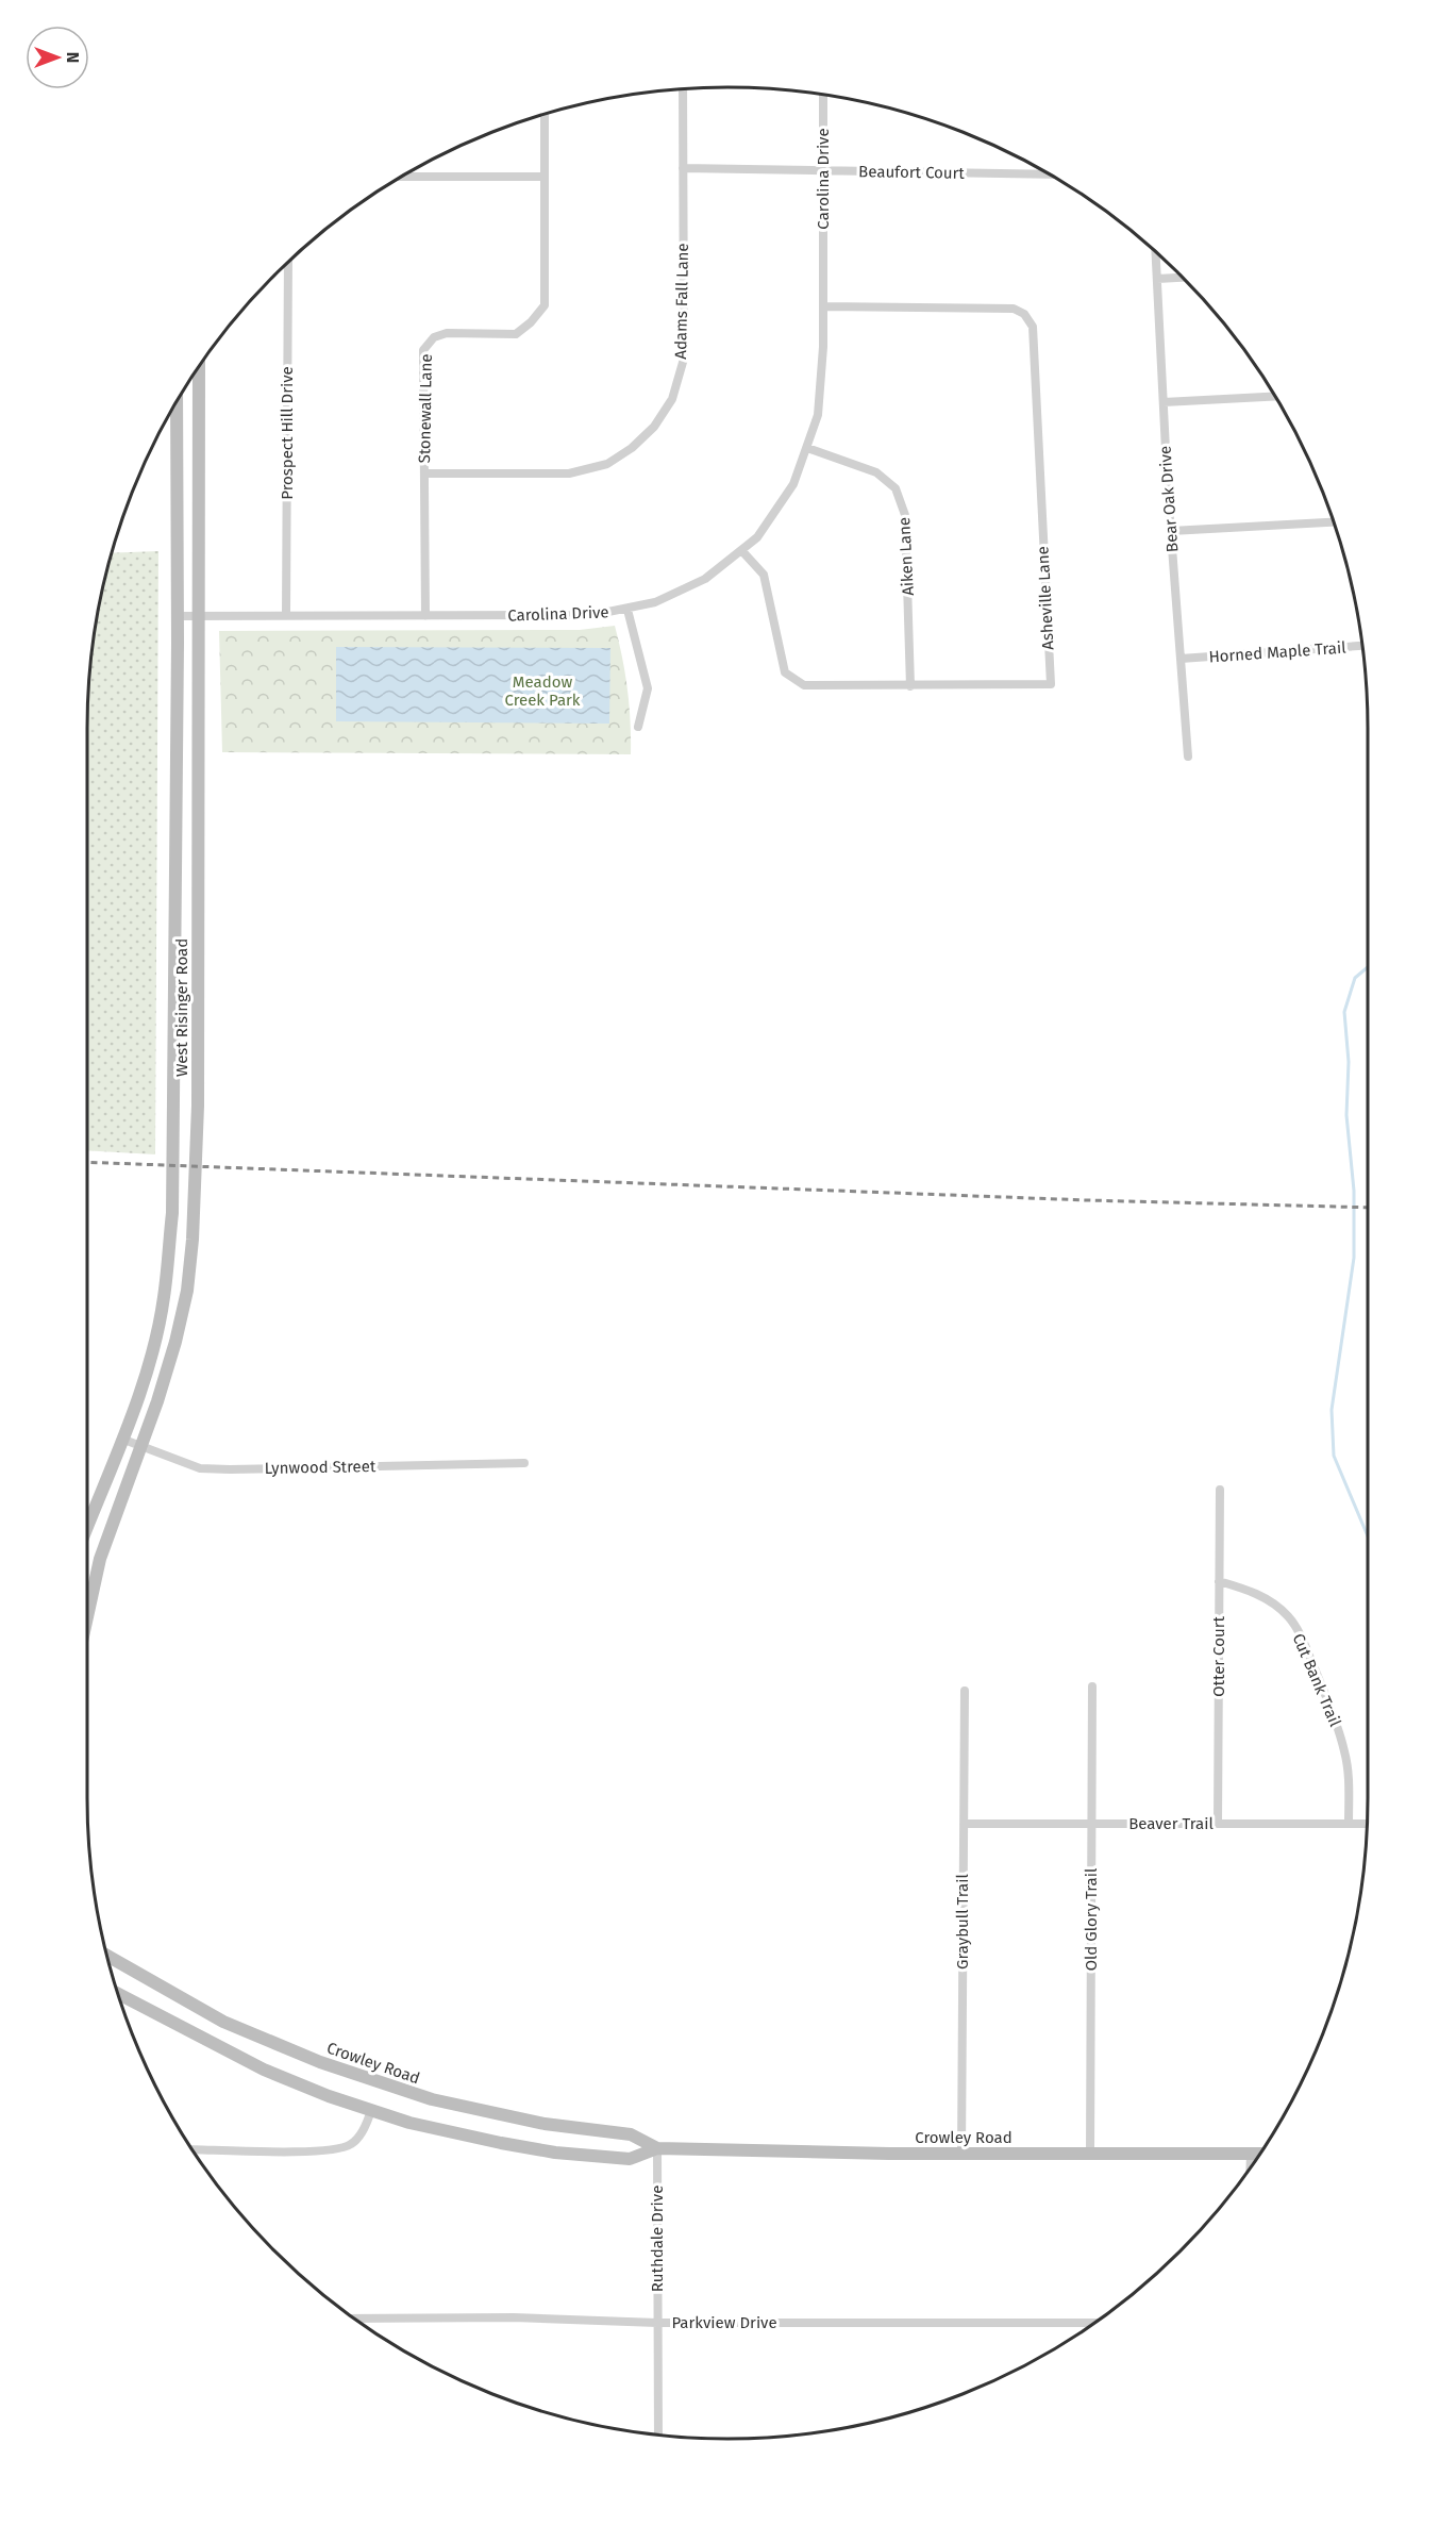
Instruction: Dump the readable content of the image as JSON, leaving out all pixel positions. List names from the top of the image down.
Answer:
{
  "streets": {
    "main road": ["West Risinger Road", "Crowley Road"],
    "street": [
      "Beaufort Court",
      "Carolina Drive",
      "Adams Fall Lane",
      "Stonewall Lane",
      "Prospect Hill Drive",
      "Bear Oak Drive",
      "Aiken Lane",
      "Asheville Lane",
      "Horned Maple Trail",
      "Lynwood Street",
      "Otter Court",
      "Cut Bank Trail",
      "Beaver Trail",
      "Old Glory Trail",
      "Graybull Trail",
      "Ruthdale Drive",
      "Parkview Drive"
    ]
  },
  "crossings": [
    ["Beaufort Court", "Carolina Drive"],
    ["Beaufort Court", "Adams Fall Lane"],
    ["Carolina Drive", "Stonewall Lane"],
    ["Carolina Drive", "Prospect Hill Drive"],
    ["Carolina Drive", "Aiken Lane"],
    ["Carolina Drive", "Asheville Lane"],
    ["Carolina Drive", "West Risinger Road"],
    ["Adams Fall Lane", "Stonewall Lane"],
    ["Bear Oak Drive", "Horned Maple Trail"],
    ["Aiken Lane", "Asheville Lane"],
    ["West Risinger Road", "Lynwood Street"],
    ["Otter Court", "Cut Bank Trail"],
    ["Otter Court", "Beaver Trail"],
    ["Cut Bank Trail", "Beaver Trail"],
    ["Beaver Trail", "Old Glory Trail"],
    ["Beaver Trail", "Graybull Trail"],
    ["Old Glory Trail", "Crowley Road"],
    ["Graybull Trail", "Crowley Road"],
    ["Crowley Road", "Ruthdale Drive"],
    ["Ruthdale Drive", "Parkview Drive"]
  ],
  "parks": ["Meadow Creek Park"],
  "north": "right"
}
